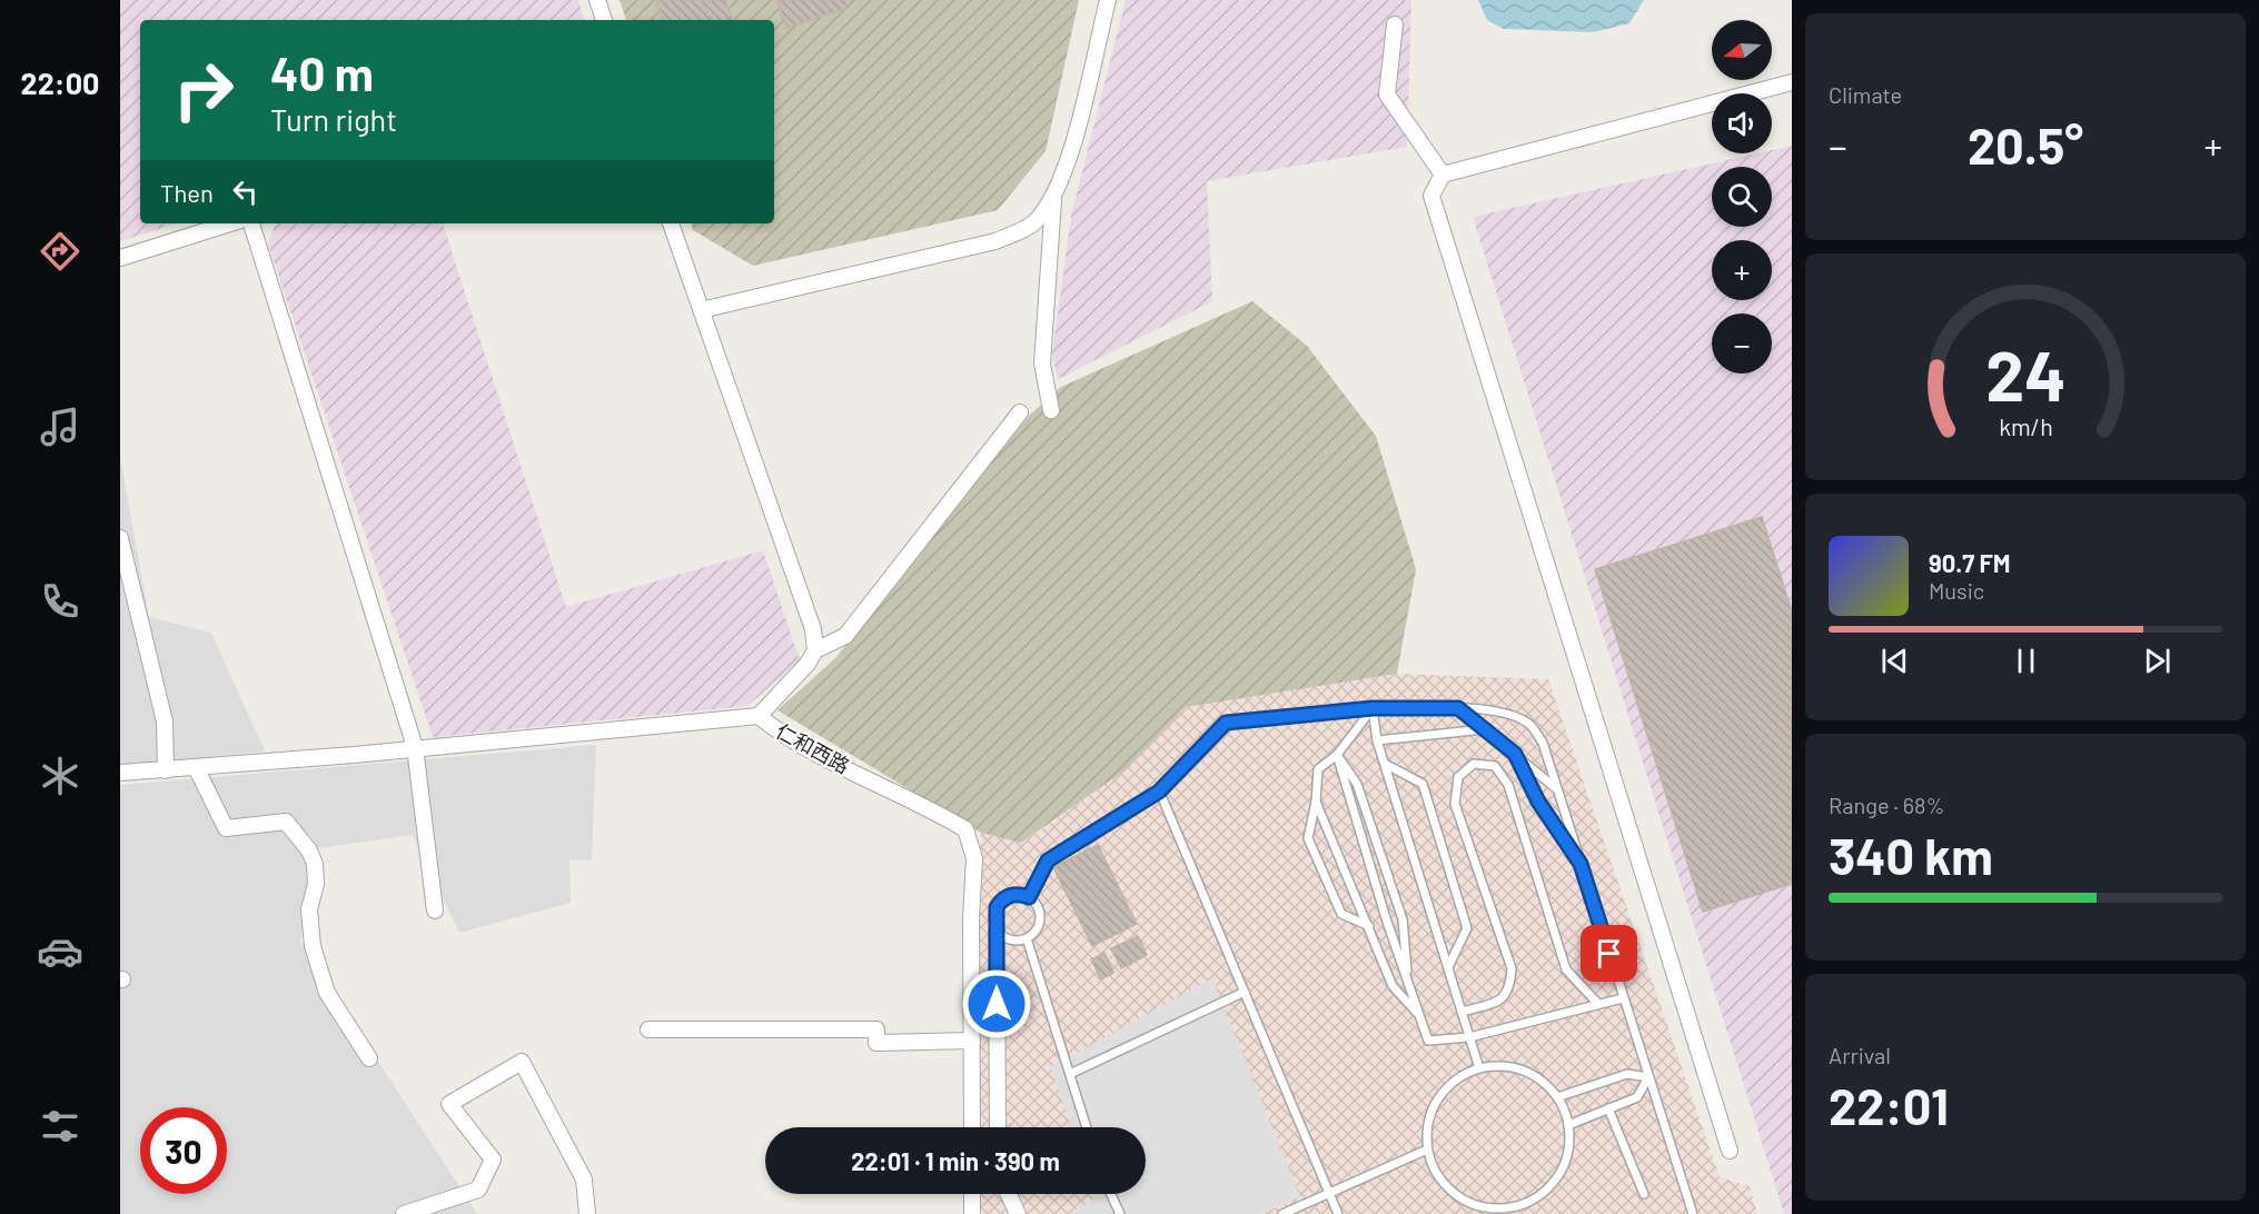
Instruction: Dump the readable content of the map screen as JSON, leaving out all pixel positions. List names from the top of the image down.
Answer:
{
  "streets": {
    "street": ["仁和西路"]
  },
  "north": "left",
  "page": {
    "tabs": "22:00",
    "tile": [
      "Climate",
      ["Range · 68%", "340 km"],
      ["Arrival", "22:01"]
    ],
    "map_buttons": ["+", "−"],
    "turn": ["40 m", "Turn right"],
    "heat": ["−", "20.5°", "+"],
    "then": "Then",
    "song": ["90.7 FM", "Music"],
    "limit": "30",
    "trip": "22:01 · 1 min · 390 m",
    "gauge": ["24", "km/h"]
  }
}
